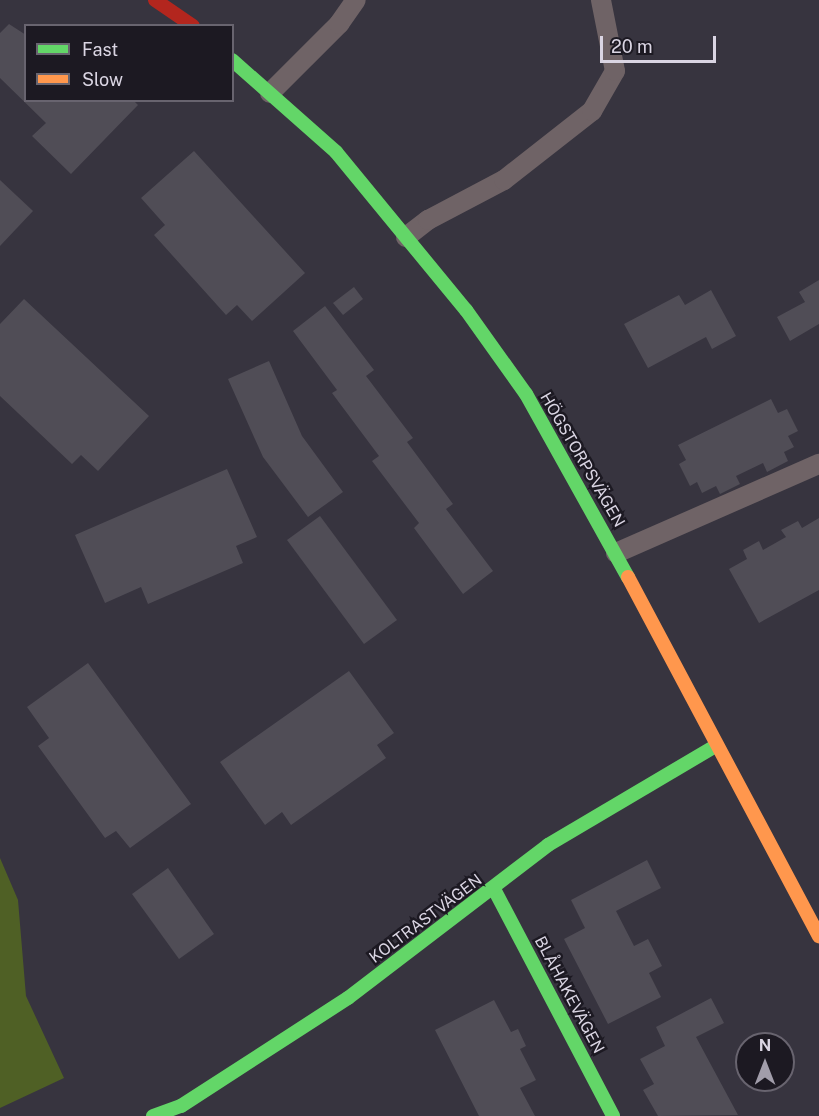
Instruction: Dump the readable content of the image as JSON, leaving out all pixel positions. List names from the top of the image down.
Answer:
{
  "streets": {
    "street": ["HÖGSTORPSVÄGEN", "KOLTRASTVÄGEN", "BLÅHAKEVÄGEN"]
  },
  "crossings": [
    ["HÖGSTORPSVÄGEN", "KOLTRASTVÄGEN"],
    ["KOLTRASTVÄGEN", "BLÅHAKEVÄGEN"]
  ],
  "legend": ["Fast", "Slow"],
  "scale_bar": "20 m",
  "north": "top"
}
